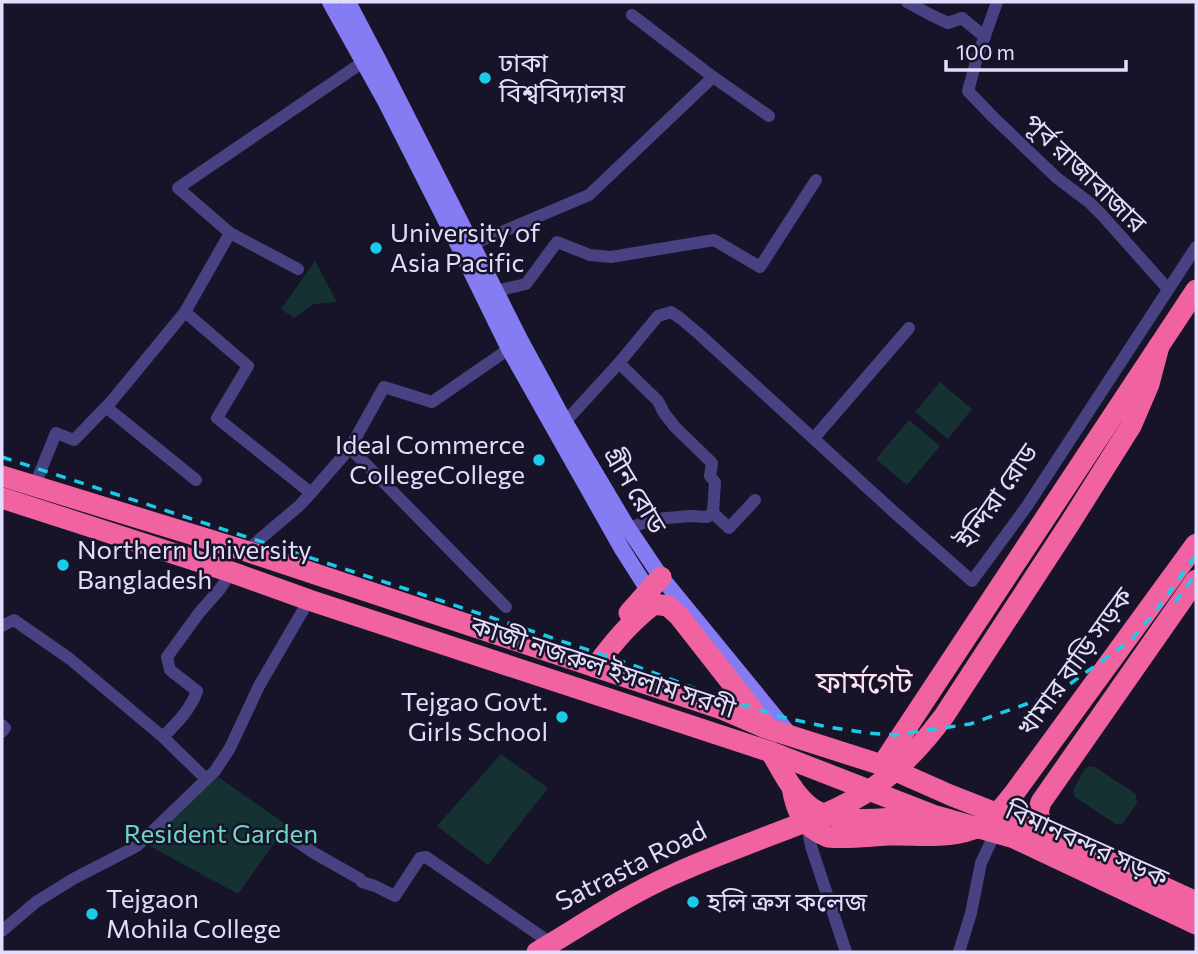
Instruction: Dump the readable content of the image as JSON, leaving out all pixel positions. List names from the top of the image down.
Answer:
{
  "streets": {
    "highway": [
      "ইন্দিরা রোড",
      "খামার বাড়ি সড়ক",
      "কাজী নজরুল ইসলাম সরণী",
      "বিমানবন্দর সড়ক"
    ],
    "main road": ["গ্রীন রোড", "Satrasta Road"],
    "street": ["পূর্ব রাজাবাজার"]
  },
  "crossings": [
    ["পূর্ব রাজাবাজার", "ইন্দিরা রোড"],
    ["গ্রীন রোড", "কাজী নজরুল ইসলাম সরণী"],
    ["ইন্দিরা রোড", "কাজী নজরুল ইসলাম সরণী"],
    ["ইন্দিরা রোড", "বিমানবন্দর সড়ক"],
    ["খামার বাড়ি সড়ক", "কাজী নজরুল ইসলাম সরণী"],
    ["খামার বাড়ি সড়ক", "বিমানবন্দর সড়ক"],
    ["কাজী নজরুল ইসলাম সরণী", "বিমানবন্দর সড়ক"]
  ],
  "districts": ["ফার্মগেট"],
  "parks": ["Resident Garden"],
  "places": [
    "ঢাকা বিশ্ববিদ্যালয়",
    "University of Asia Pacific",
    "Ideal Commerce CollegeCollege",
    "Northern University Bangladesh",
    "Tejgao Govt. Girls School",
    "হলি ক্রস কলেজ",
    "Tejgaon Mohila College"
  ],
  "scale_bar": "100 m"
}
